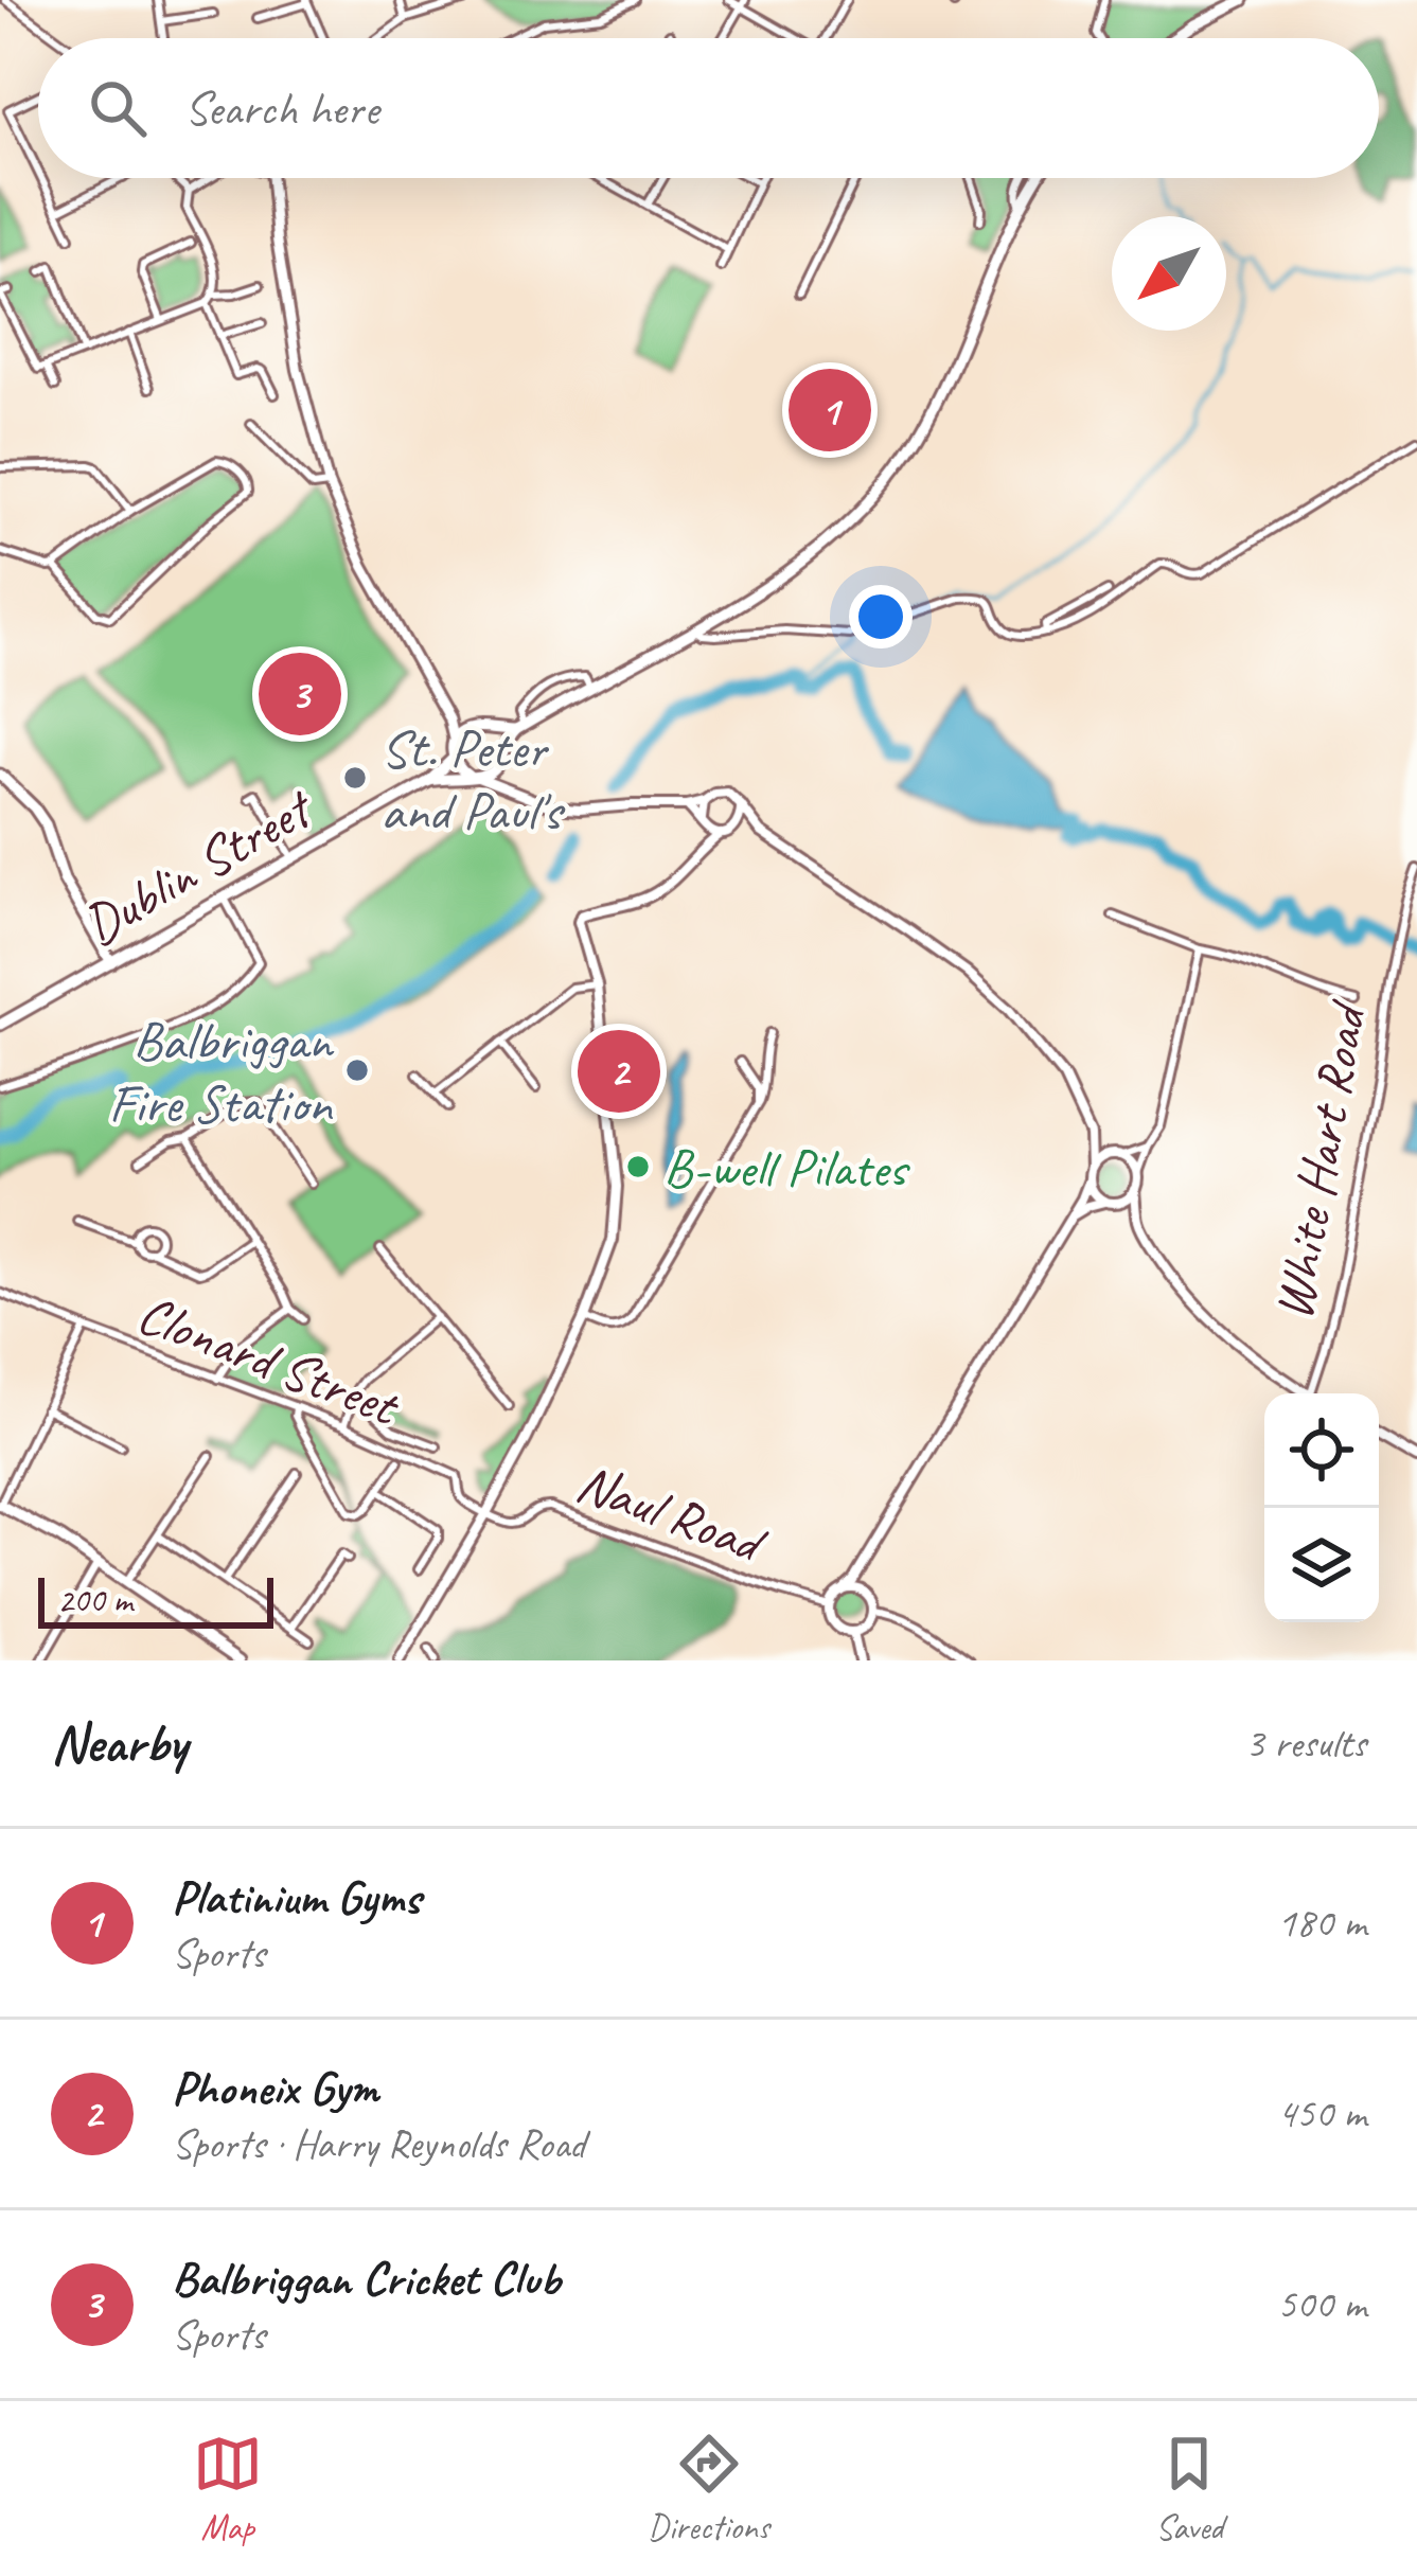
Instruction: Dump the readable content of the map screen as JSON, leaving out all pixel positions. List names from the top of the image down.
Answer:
{
  "streets": {
    "main road": ["Dublin Street"],
    "street": ["White Hart Road", "Clonard Street", "Naul Road"]
  },
  "crossings": [
    ["Clonard Street", "Naul Road"]
  ],
  "places": ["St. Peter and Paul's", "Balbriggan Fire Station", "B-well Pilates"],
  "scale_bar": "200 m",
  "north": "bottom left",
  "page": {
    "search": "Search here",
    "pins": ["1", "3", "2"],
    "scale": "200 m",
    "heading": ["Nearby", "3 results"],
    "list": [
      {
        "mark": "1",
        "name": "Platinium Gyms",
        "note": "Sports",
        "value": "180 m"
      },
      {
        "mark": "2",
        "name": "Phoneix Gym",
        "note": "Sports · Harry Reynolds Road",
        "value": "450 m"
      },
      {
        "mark": "3",
        "name": "Balbriggan Cricket Club",
        "note": "Sports",
        "value": "500 m"
      }
    ],
    "nav": ["Map", "Directions", "Saved"]
  }
}
